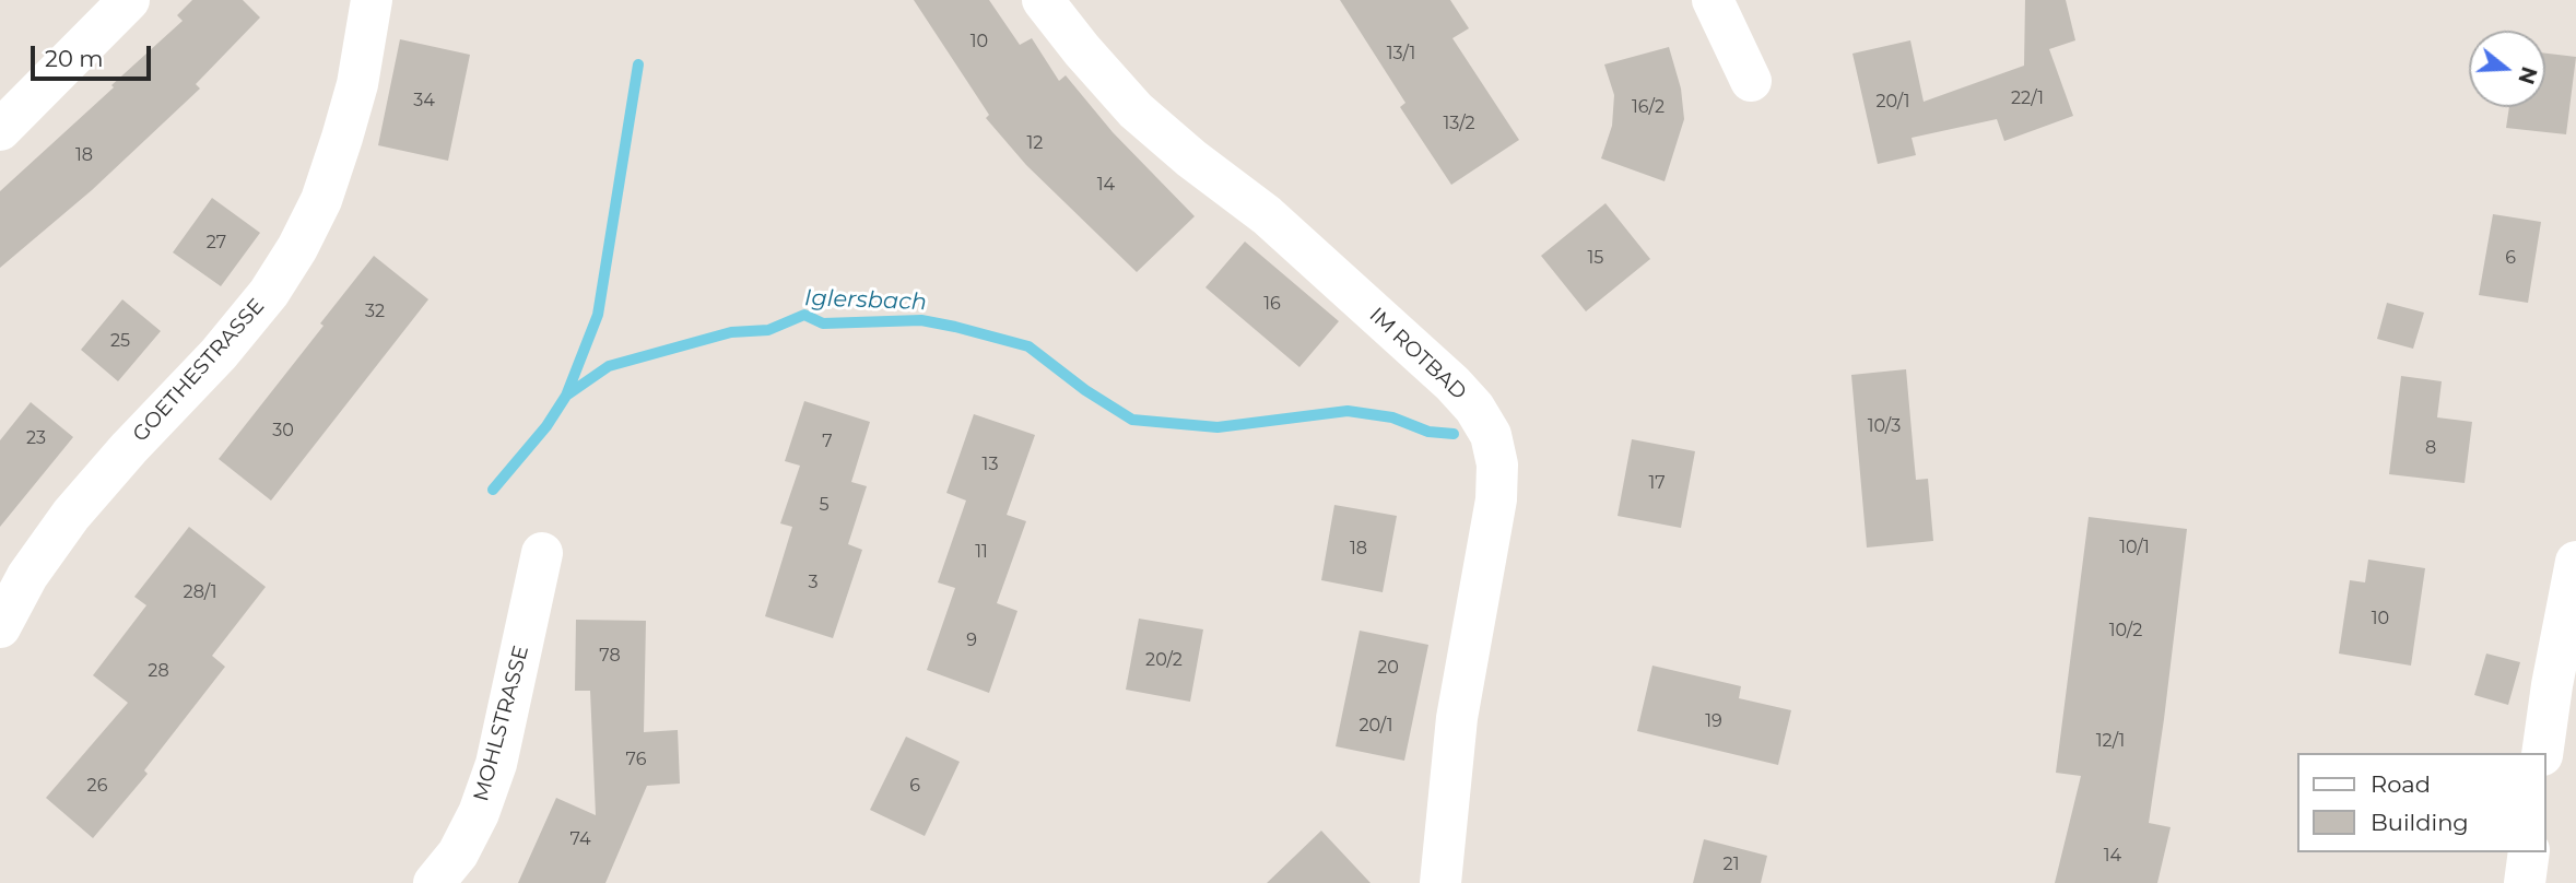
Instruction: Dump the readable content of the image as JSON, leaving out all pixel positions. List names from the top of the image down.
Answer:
{
  "streets": {
    "street": ["IM ROTBAD", "GOETHESTRASSE", "MOHLSTRASSE"]
  },
  "water": ["Iglersbach"],
  "house_numbers": [
    "10",
    "13/1",
    "22/1",
    "34",
    "20/1",
    "16/2",
    "13/2",
    "12",
    "18",
    "14",
    "27",
    "15",
    "6",
    "16",
    "32",
    "25",
    "10/3",
    "30",
    "23",
    "7",
    "8",
    "13",
    "17",
    "5",
    "10/1",
    "18",
    "11",
    "3",
    "28/1",
    "10",
    "10/2",
    "9",
    "78",
    "20/2",
    "20",
    "28",
    "19",
    "20/1",
    "12/1",
    "76",
    "26",
    "6",
    "74",
    "14",
    "21"
  ],
  "legend": ["Road", "Building"],
  "scale_bar": "20 m",
  "north": "right"
}
